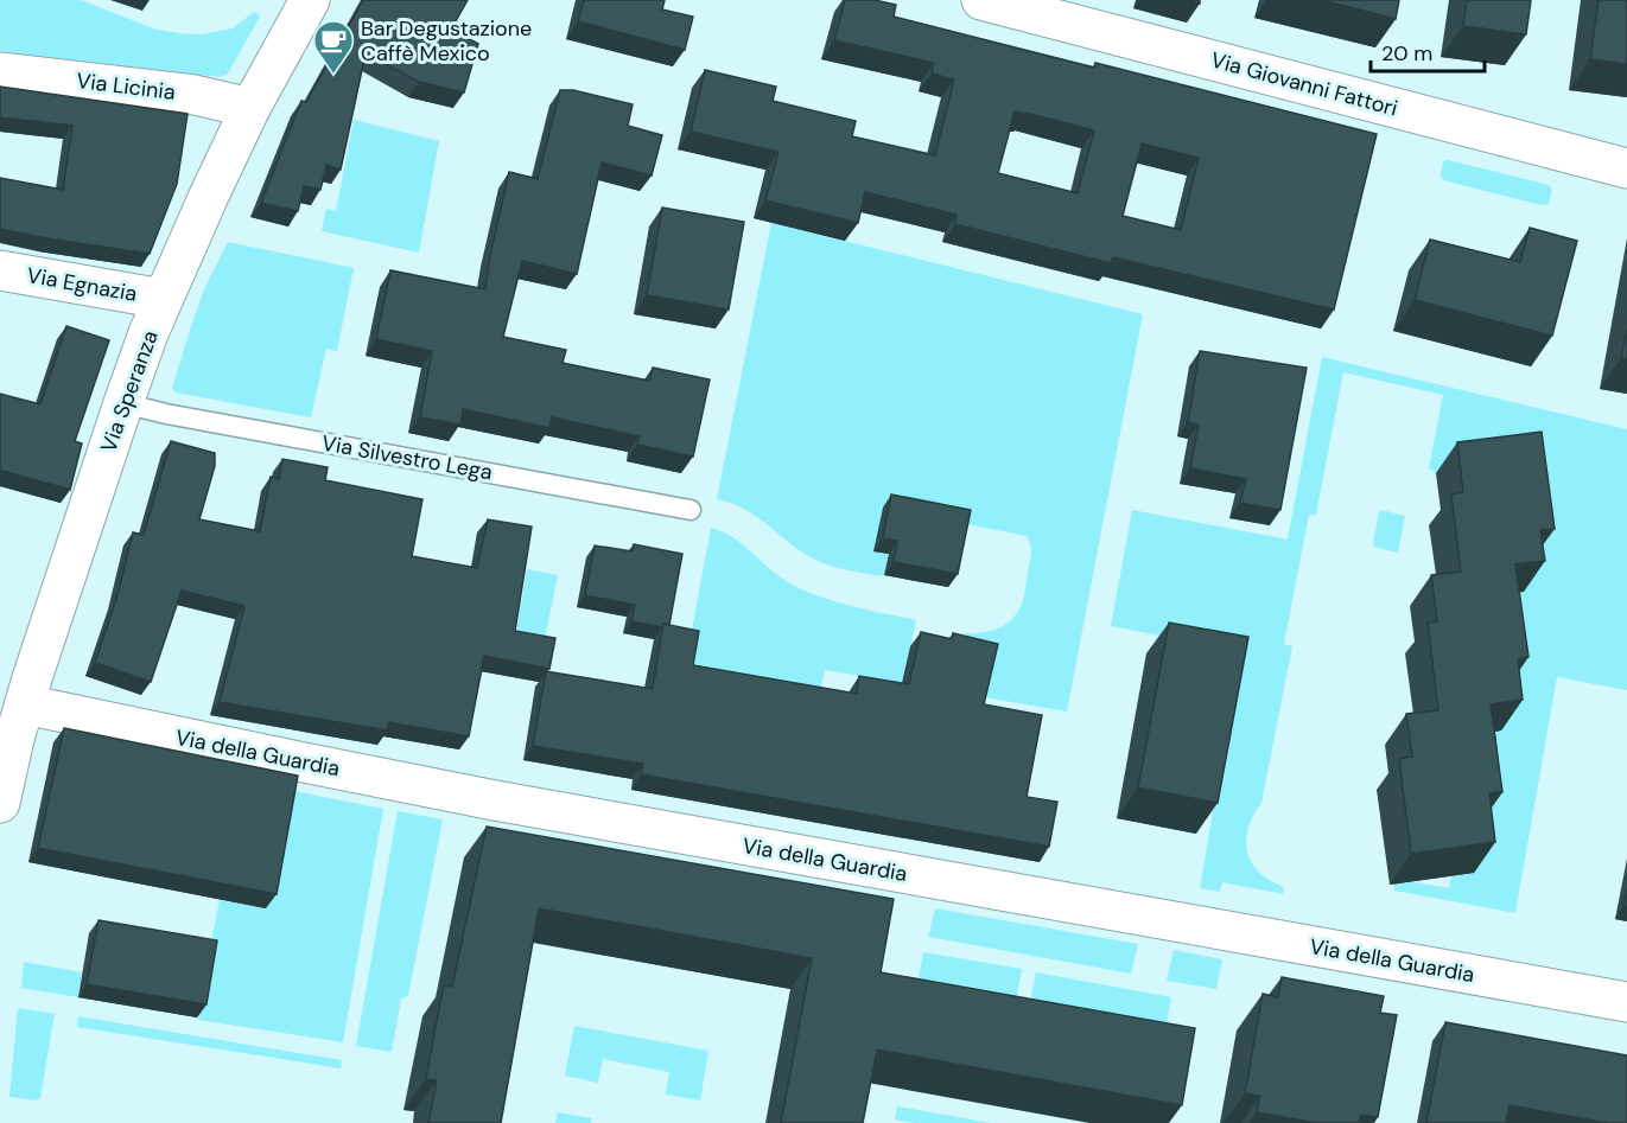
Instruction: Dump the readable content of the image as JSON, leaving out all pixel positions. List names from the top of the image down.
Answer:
{
  "streets": {
    "street": [
      "Via Giovanni Fattori",
      "Via Licinia",
      "Via Egnazia",
      "Via Speranza",
      "Via della Guardia"
    ],
    "lane": ["Via Silvestro Lega"]
  },
  "crossings": [
    ["Via Licinia", "Via Speranza"],
    ["Via Egnazia", "Via Speranza"],
    ["Via Speranza", "Via Silvestro Lega"],
    ["Via Speranza", "Via della Guardia"]
  ],
  "places": {
    "cafe": ["Bar Degustazione Caffè Mexico"]
  },
  "scale_bar": "20 m"
}
